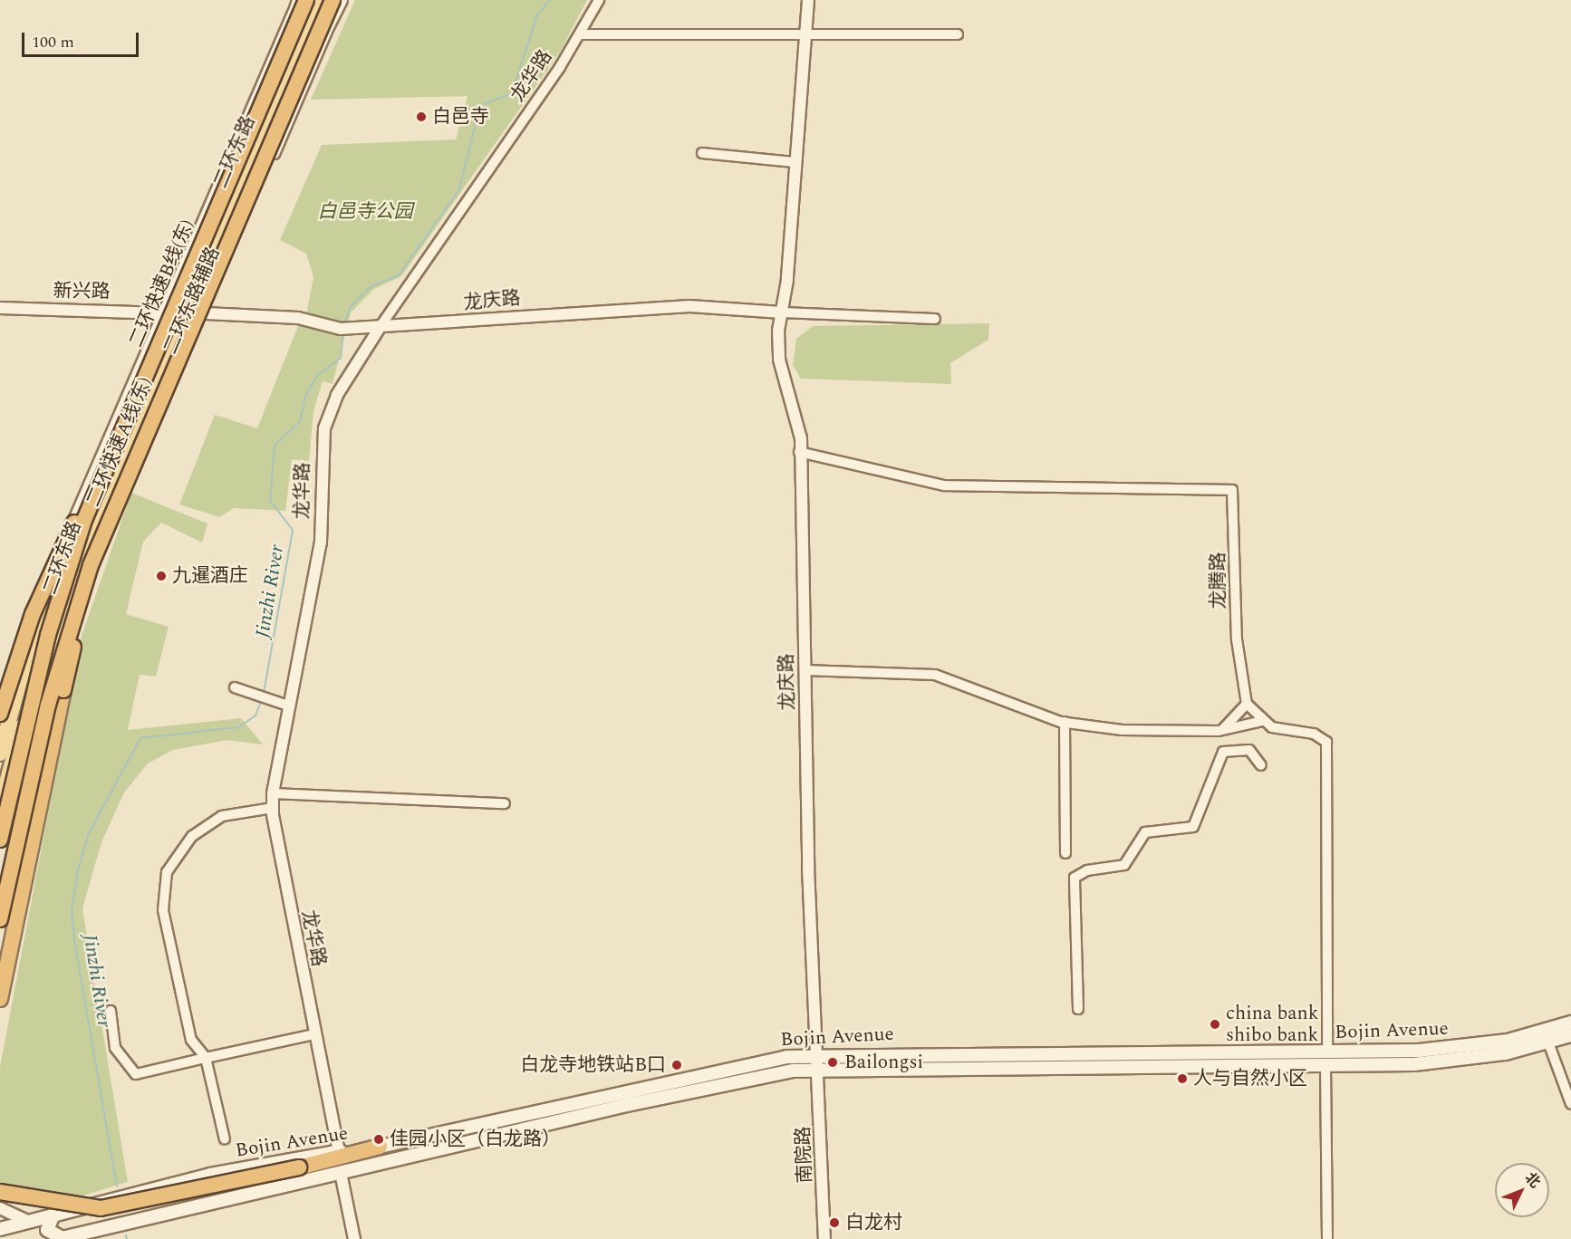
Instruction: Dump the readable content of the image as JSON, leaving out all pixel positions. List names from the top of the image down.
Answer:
{
  "streets": {
    "highway": ["二环快速B线(东)", "二环快速A线(东)"],
    "main road": ["二环东路", "Bojin Avenue"],
    "street": [
      "龙华路",
      "新兴路",
      "二环东路辅路",
      "龙庆路",
      "龙腾路",
      "南院路"
    ]
  },
  "crossings": [
    ["龙华路", "龙庆路"],
    ["龙华路", "Bojin Avenue"],
    ["新兴路", "二环东路辅路"],
    ["二环东路辅路", "龙庆路"],
    ["龙庆路", "龙腾路"],
    ["龙庆路", "Bojin Avenue"],
    ["龙庆路", "南院路"],
    ["Bojin Avenue", "南院路"]
  ],
  "water": ["Jinzhi River"],
  "parks": ["白邑寺公园"],
  "places": [
    "白邑寺",
    "九暹酒庄",
    "china bank shibo bank",
    "Bailongsi",
    "白龙寺地铁站B口",
    "人与自然小区",
    "佳园小区（白龙路）",
    "白龙村"
  ],
  "scale_bar": "100 m",
  "north": "top right"
}
